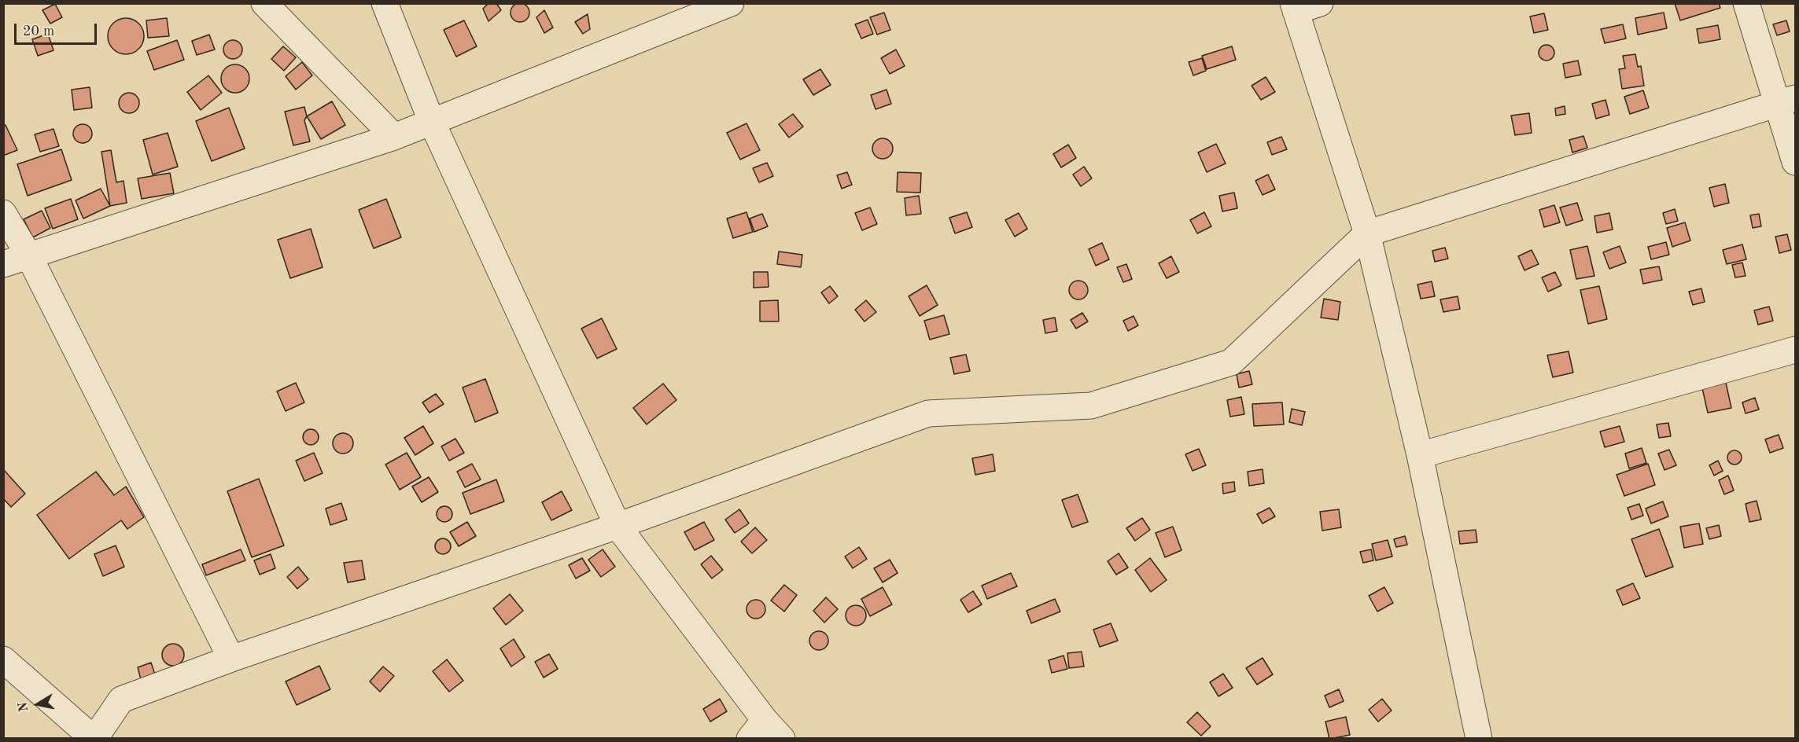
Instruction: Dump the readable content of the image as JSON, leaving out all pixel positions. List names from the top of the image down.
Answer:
{
  "scale_bar": "20 m",
  "north": "left"
}
